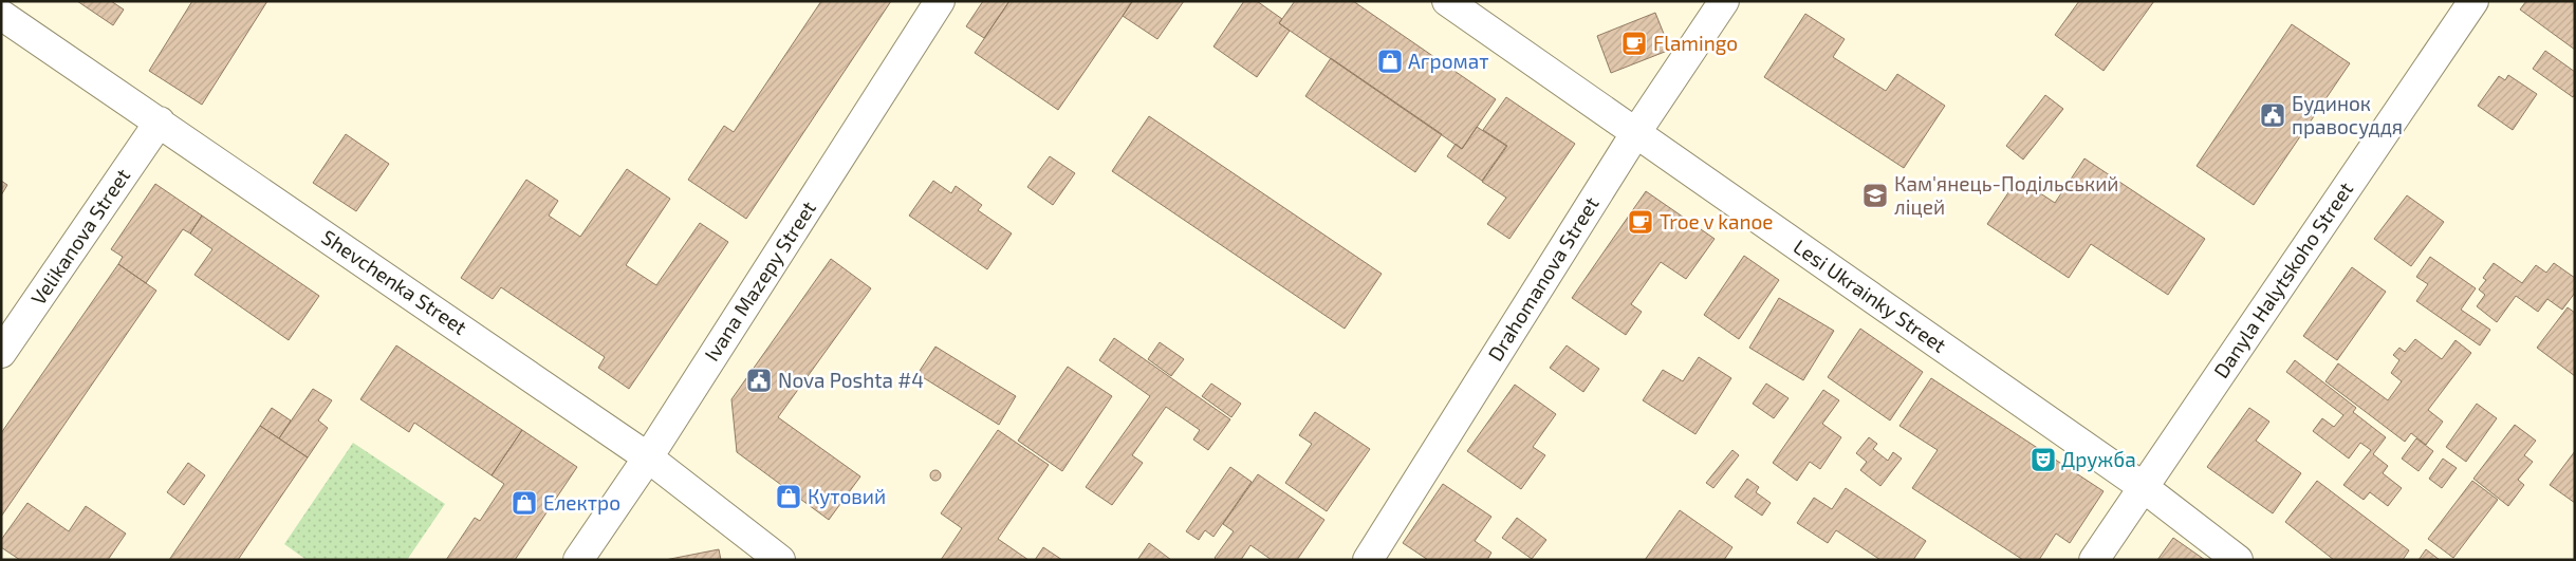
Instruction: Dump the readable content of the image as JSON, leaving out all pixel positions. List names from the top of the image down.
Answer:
{
  "streets": {
    "street": [
      "Velikanova Street",
      "Drahomanova Street",
      "Danyla Halytskoho Street",
      "Ivana Mazepy Street",
      "Shevchenka Street",
      "Lesi Ukrainky Street"
    ]
  },
  "crossings": [
    ["Velikanova Street", "Shevchenka Street"],
    ["Drahomanova Street", "Lesi Ukrainky Street"],
    ["Danyla Halytskoho Street", "Lesi Ukrainky Street"],
    ["Ivana Mazepy Street", "Shevchenka Street"]
  ],
  "places": {
    "cafe": ["Flamingo", "Troe v kanoe"],
    "shop": ["Агромат", "Кутовий", "Електро"],
    "public building": ["Будинок правосуддя", "Nova Poshta #4"],
    "school or university": ["Кам'янець-Подільський ліцей"],
    "theatre": ["Дружба"]
  }
}
